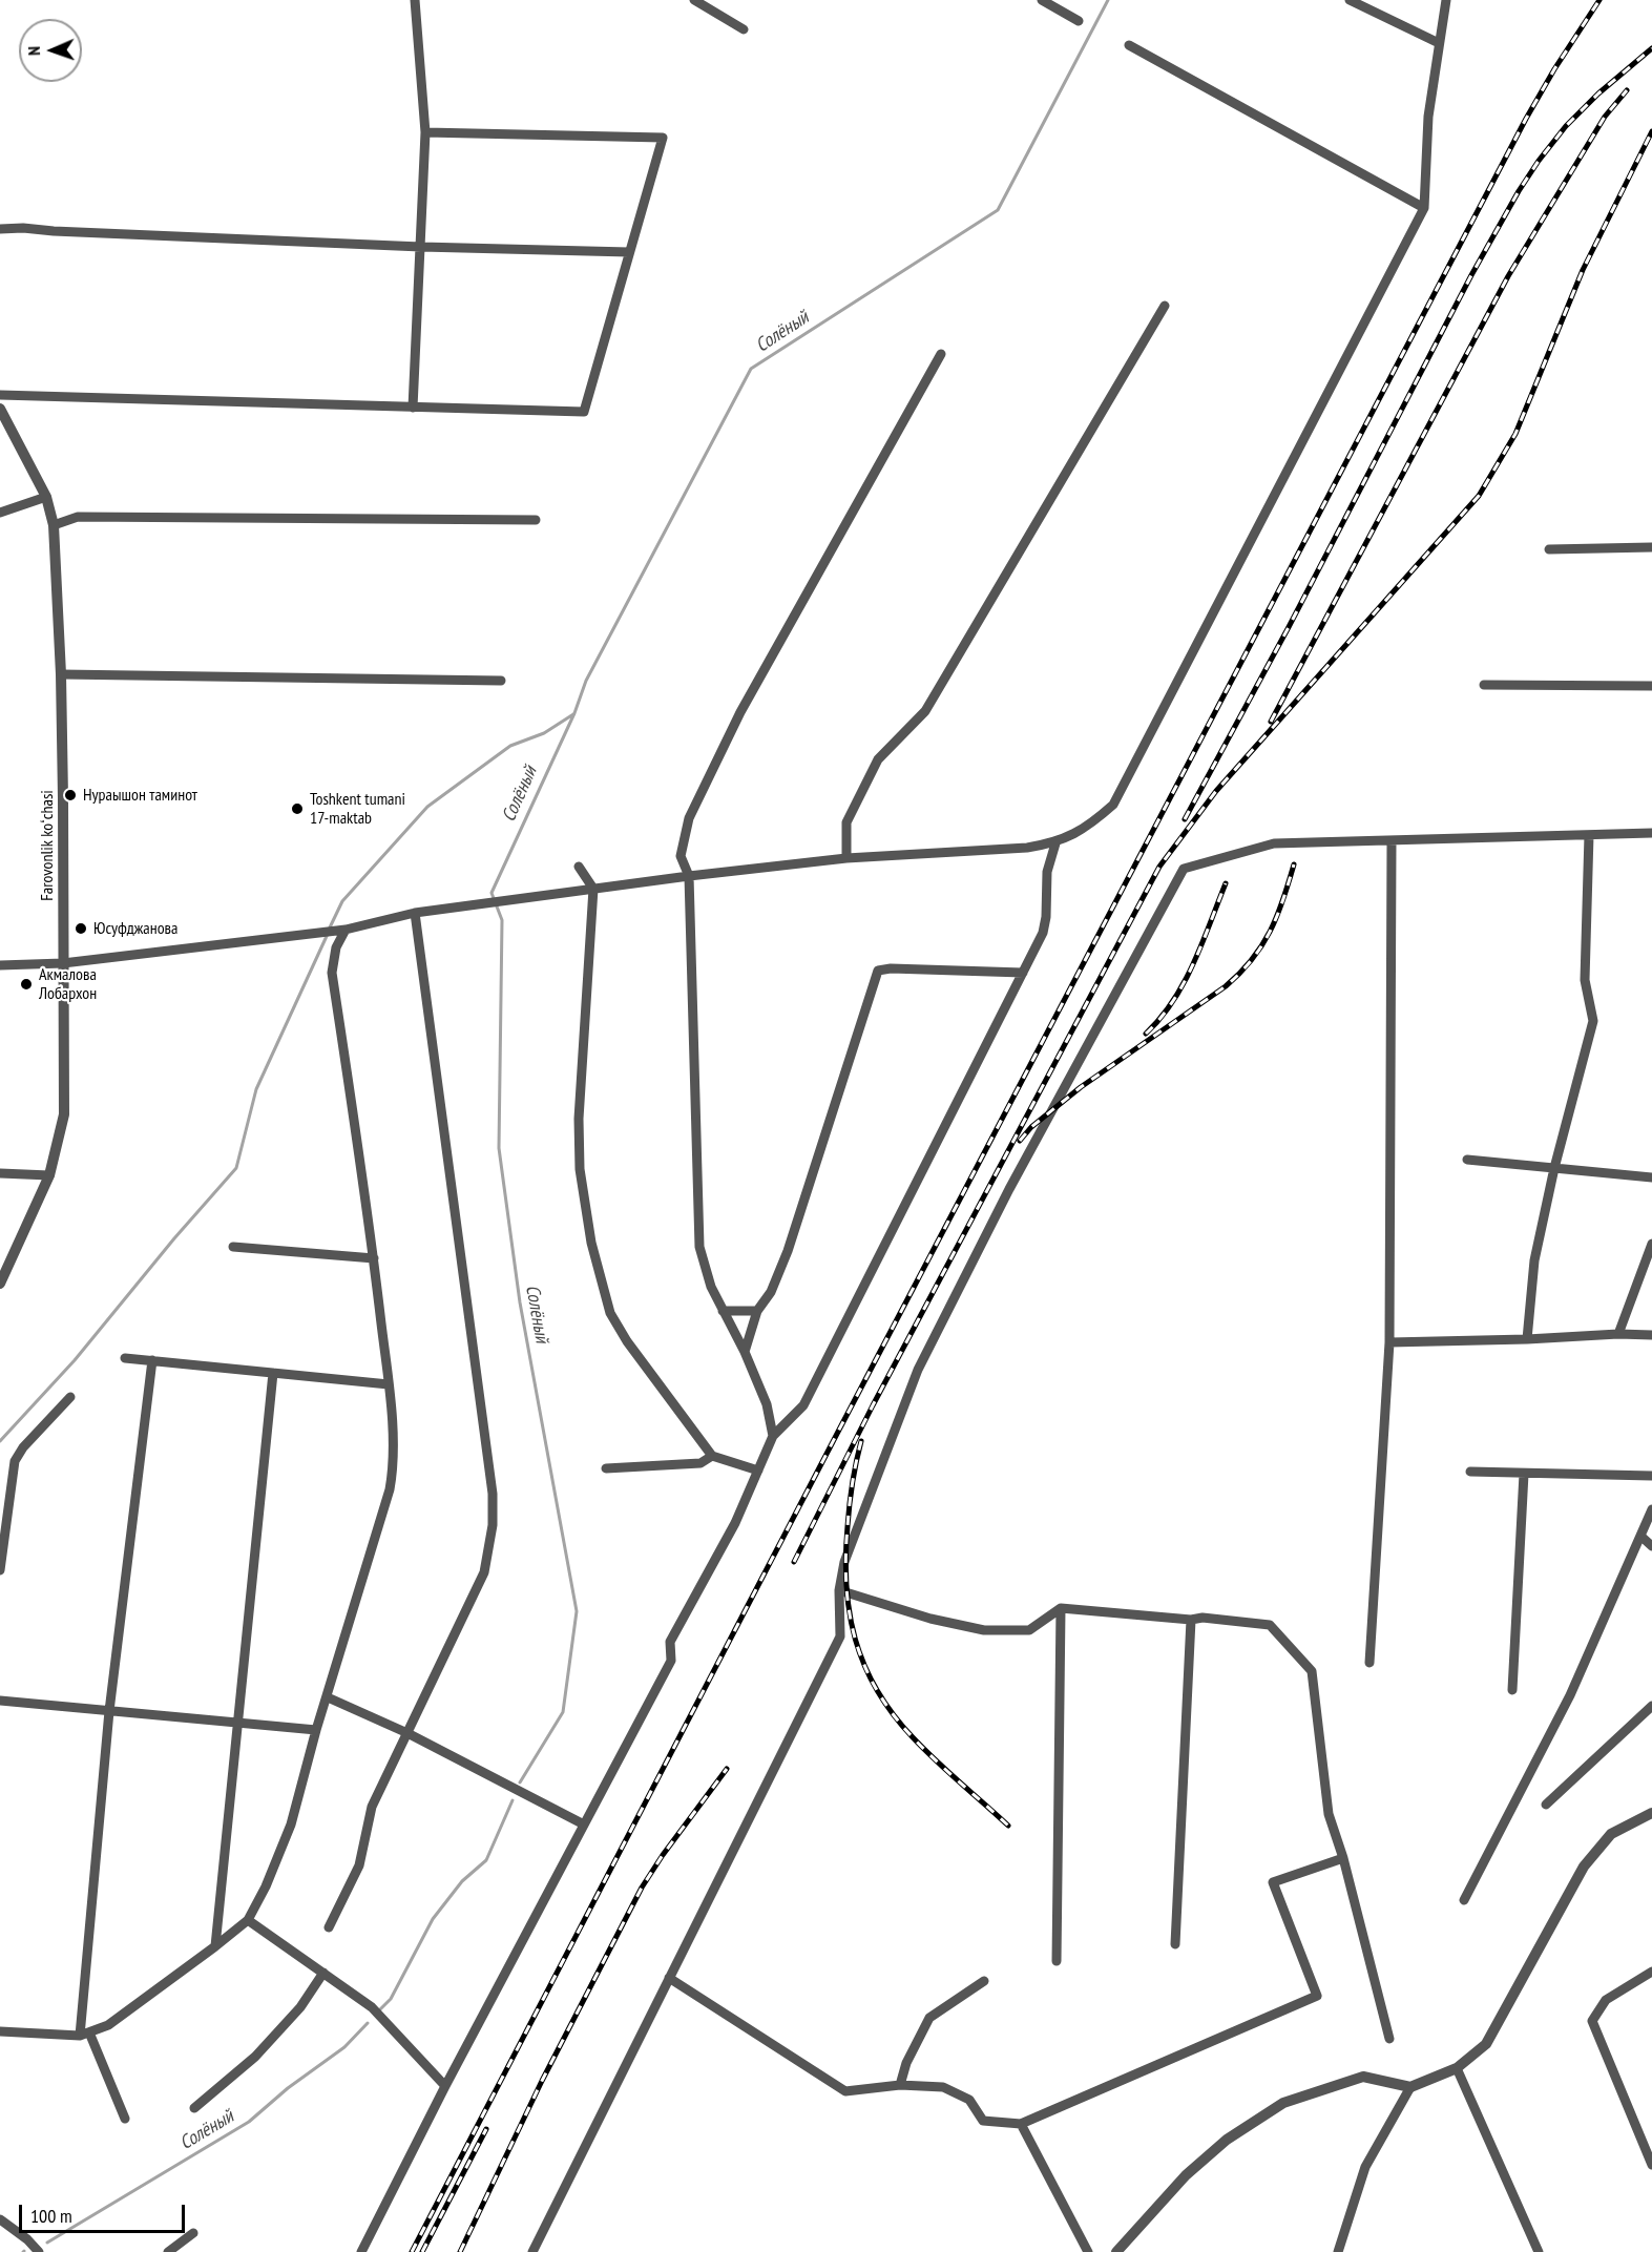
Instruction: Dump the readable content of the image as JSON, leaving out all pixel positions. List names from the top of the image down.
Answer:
{
  "streets": {
    "street": ["Farovonlik koʻchasi"]
  },
  "water": ["Солёный"],
  "places": [
    "Нураышон таминот",
    "Toshkent tumani 17-maktab",
    "Юсуфджанова",
    "Акмалова Лобархон"
  ],
  "scale_bar": "100 m",
  "north": "left"
}
